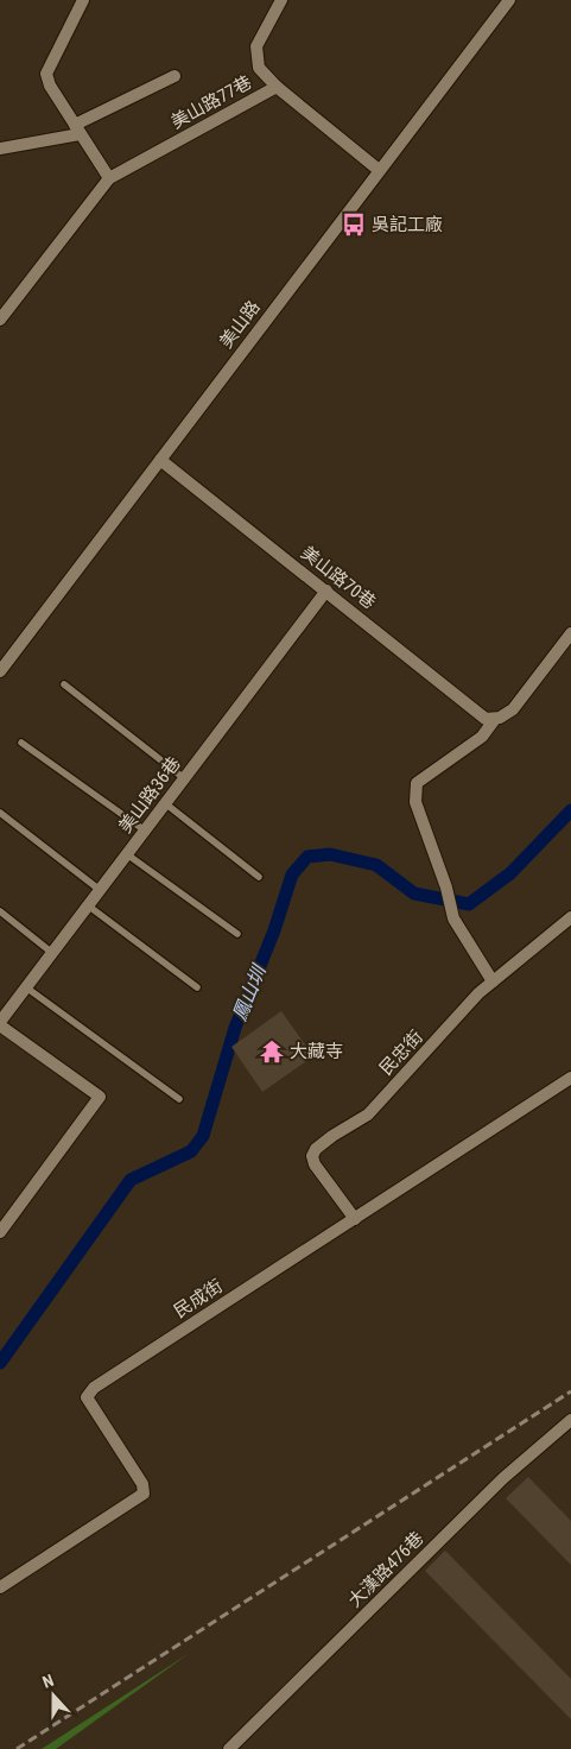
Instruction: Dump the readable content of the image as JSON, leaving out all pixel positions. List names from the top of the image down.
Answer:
{
  "streets": {
    "street": [
      "美山路77巷",
      "美山路",
      "美山路70巷",
      "美山路36巷",
      "民忠街",
      "民成街",
      "大漢路476巷"
    ]
  },
  "crossings": [
    ["美山路77巷", "美山路"],
    ["美山路", "美山路70巷"],
    ["美山路70巷", "美山路36巷"],
    ["民忠街", "民成街"]
  ],
  "water": ["鳳山圳"],
  "places": {
    "bus stop": ["吳記工廠"],
    "temple": ["大藏寺"]
  },
  "north": "top"
}
